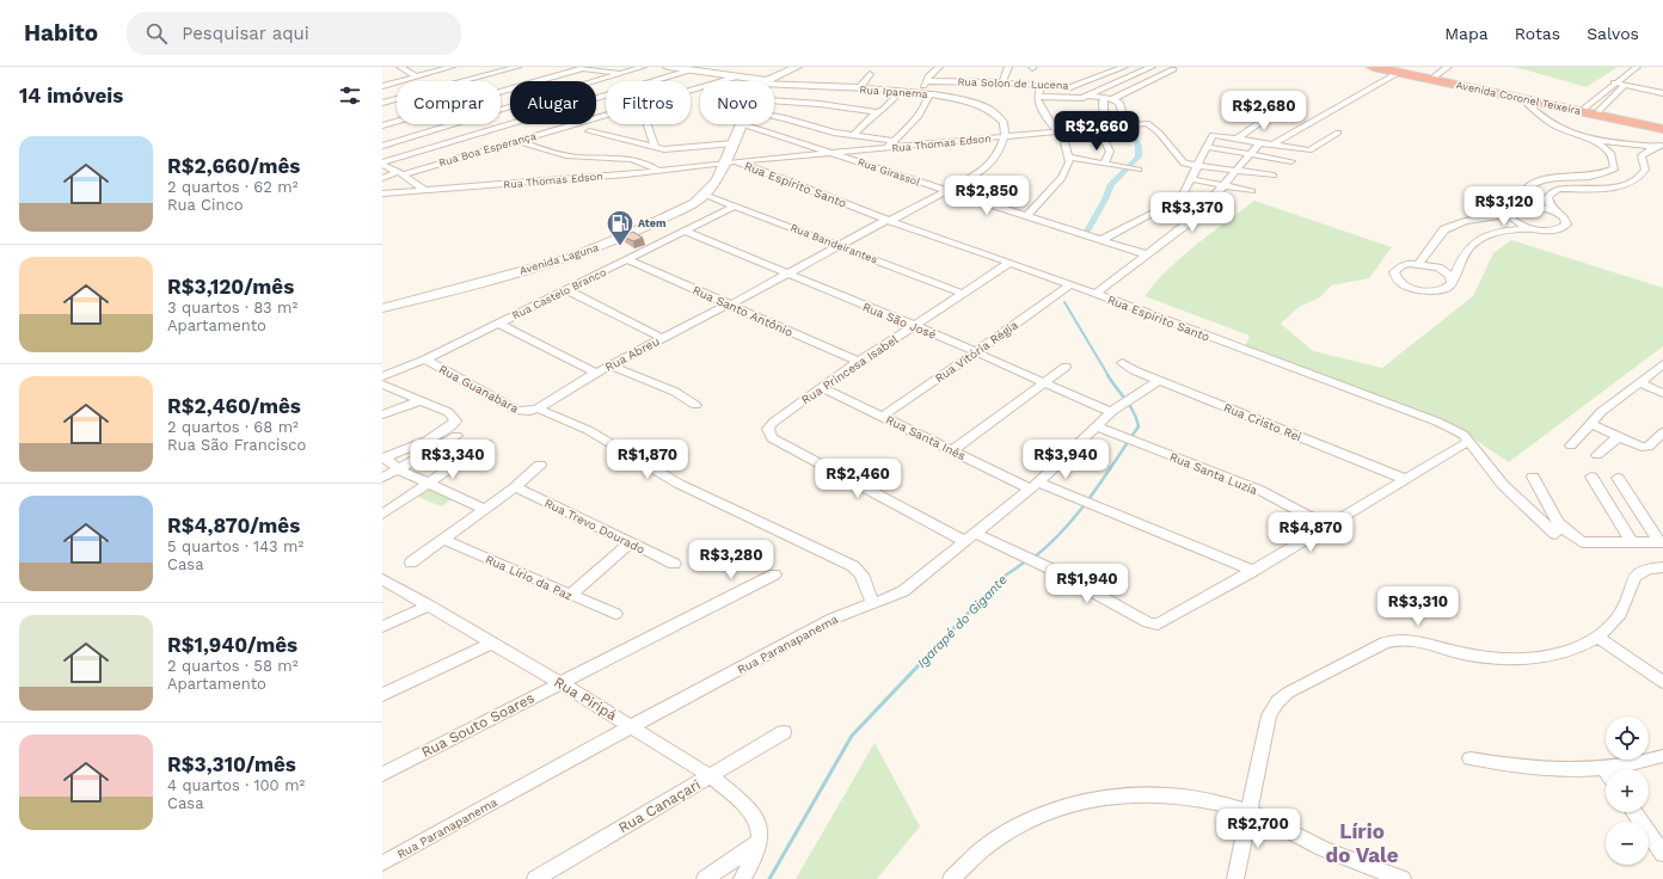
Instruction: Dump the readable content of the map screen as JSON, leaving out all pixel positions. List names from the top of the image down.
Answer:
{
  "streets": {
    "highway": ["Avenida Coronel Teixeira"],
    "main road": ["Avenida Laguna"],
    "street": [
      "Rua Solon de Lucena",
      "Rua Ipanema",
      "Rua Thomas Edson",
      "Rua Boa Esperança",
      "Rua Girassol",
      "Rua Espírito Santo",
      "Rua Bandeirantes",
      "Rua Castelo Branco",
      "Rua Santo Antônio",
      "Rua São José",
      "Rua Vitória Régia",
      "Rua Abreu",
      "Rua Princesa Isabel",
      "Rua Guanabara",
      "Rua Cristo Rei",
      "Rua Santa Inês",
      "Rua Santa Luzia",
      "Rua Trevo Dourado",
      "Rua Lírio da Paz",
      "Rua Paranapanema",
      "Rua Piripá",
      "Rua Souto Soares",
      "Rua Canaçari"
    ]
  },
  "crossings": [
    ["Rua Ipanema", "Rua Thomas Edson"],
    ["Rua Thomas Edson", "Rua Girassol"],
    ["Rua Thomas Edson", "Rua Espírito Santo"],
    ["Rua Thomas Edson", "Avenida Laguna"],
    ["Rua Girassol", "Avenida Laguna"],
    ["Rua Espírito Santo", "Avenida Laguna"],
    ["Rua Espírito Santo", "Rua Vitória Régia"],
    ["Rua Espírito Santo", "Rua Abreu"],
    ["Rua Espírito Santo", "Rua Princesa Isabel"],
    ["Rua Bandeirantes", "Avenida Laguna"],
    ["Rua Bandeirantes", "Rua Castelo Branco"],
    ["Rua Bandeirantes", "Rua Abreu"],
    ["Rua Bandeirantes", "Rua Princesa Isabel"],
    ["Rua Castelo Branco", "Rua Santo Antônio"],
    ["Rua Castelo Branco", "Rua São José"],
    ["Rua Castelo Branco", "Rua Guanabara"],
    ["Rua Santo Antônio", "Rua Abreu"],
    ["Rua Santo Antônio", "Rua Princesa Isabel"],
    ["Rua São José", "Rua Vitória Régia"],
    ["Rua São José", "Rua Abreu"],
    ["Rua São José", "Rua Princesa Isabel"],
    ["Rua São José", "Rua Paranapanema"],
    ["Rua Vitória Régia", "Rua Santa Inês"],
    ["Rua Abreu", "Rua Guanabara"],
    ["Rua Princesa Isabel", "Rua Santa Inês"],
    ["Rua Princesa Isabel", "Rua Paranapanema"],
    ["Rua Guanabara", "Rua Paranapanema"],
    ["Rua Cristo Rei", "Rua Paranapanema"],
    ["Rua Santa Inês", "Rua Paranapanema"],
    ["Rua Santa Luzia", "Rua Paranapanema"],
    ["Rua Paranapanema", "Rua Piripá"],
    ["Rua Piripá", "Rua Souto Soares"],
    ["Rua Piripá", "Rua Canaçari"]
  ],
  "districts": ["Lírio do Vale"],
  "water": ["Igarapé do Gigante"],
  "places": {
    "fuel station": ["Atem"]
  },
  "page": {
    "header": "Habito",
    "search": "Pesquisar aqui",
    "nav": ["Mapa", "Rotas", "Salvos"],
    "heading": "14 imóveis",
    "chip": [
      "Comprar",
      "Alugar",
      "Filtros",
      "Novo"
    ],
    "price": [
      "R$2,680",
      "R$2,660",
      "R$2,850",
      "R$3,120",
      "R$3,370",
      "R$3,340",
      "R$1,870",
      "R$3,940",
      "R$2,460",
      "R$4,870",
      "R$3,280",
      "R$1,940",
      "R$3,310",
      "R$2,700"
    ],
    "list": [
      {
        "name": "R$2,660/mês",
        "note": "2 quartos · 62 m² · Rua Cinco"
      },
      {
        "name": "R$3,120/mês",
        "note": "3 quartos · 83 m² · Apartamento"
      },
      {
        "name": "R$2,460/mês",
        "note": "2 quartos · 68 m² · Rua São Francisco"
      },
      {
        "name": "R$4,870/mês",
        "note": "5 quartos · 143 m² · Casa"
      },
      {
        "name": "R$1,940/mês",
        "note": "2 quartos · 58 m² · Apartamento"
      },
      {
        "name": "R$3,310/mês",
        "note": "4 quartos · 100 m² · Casa"
      }
    ],
    "map_buttons": ["+", "−"]
  }
}
